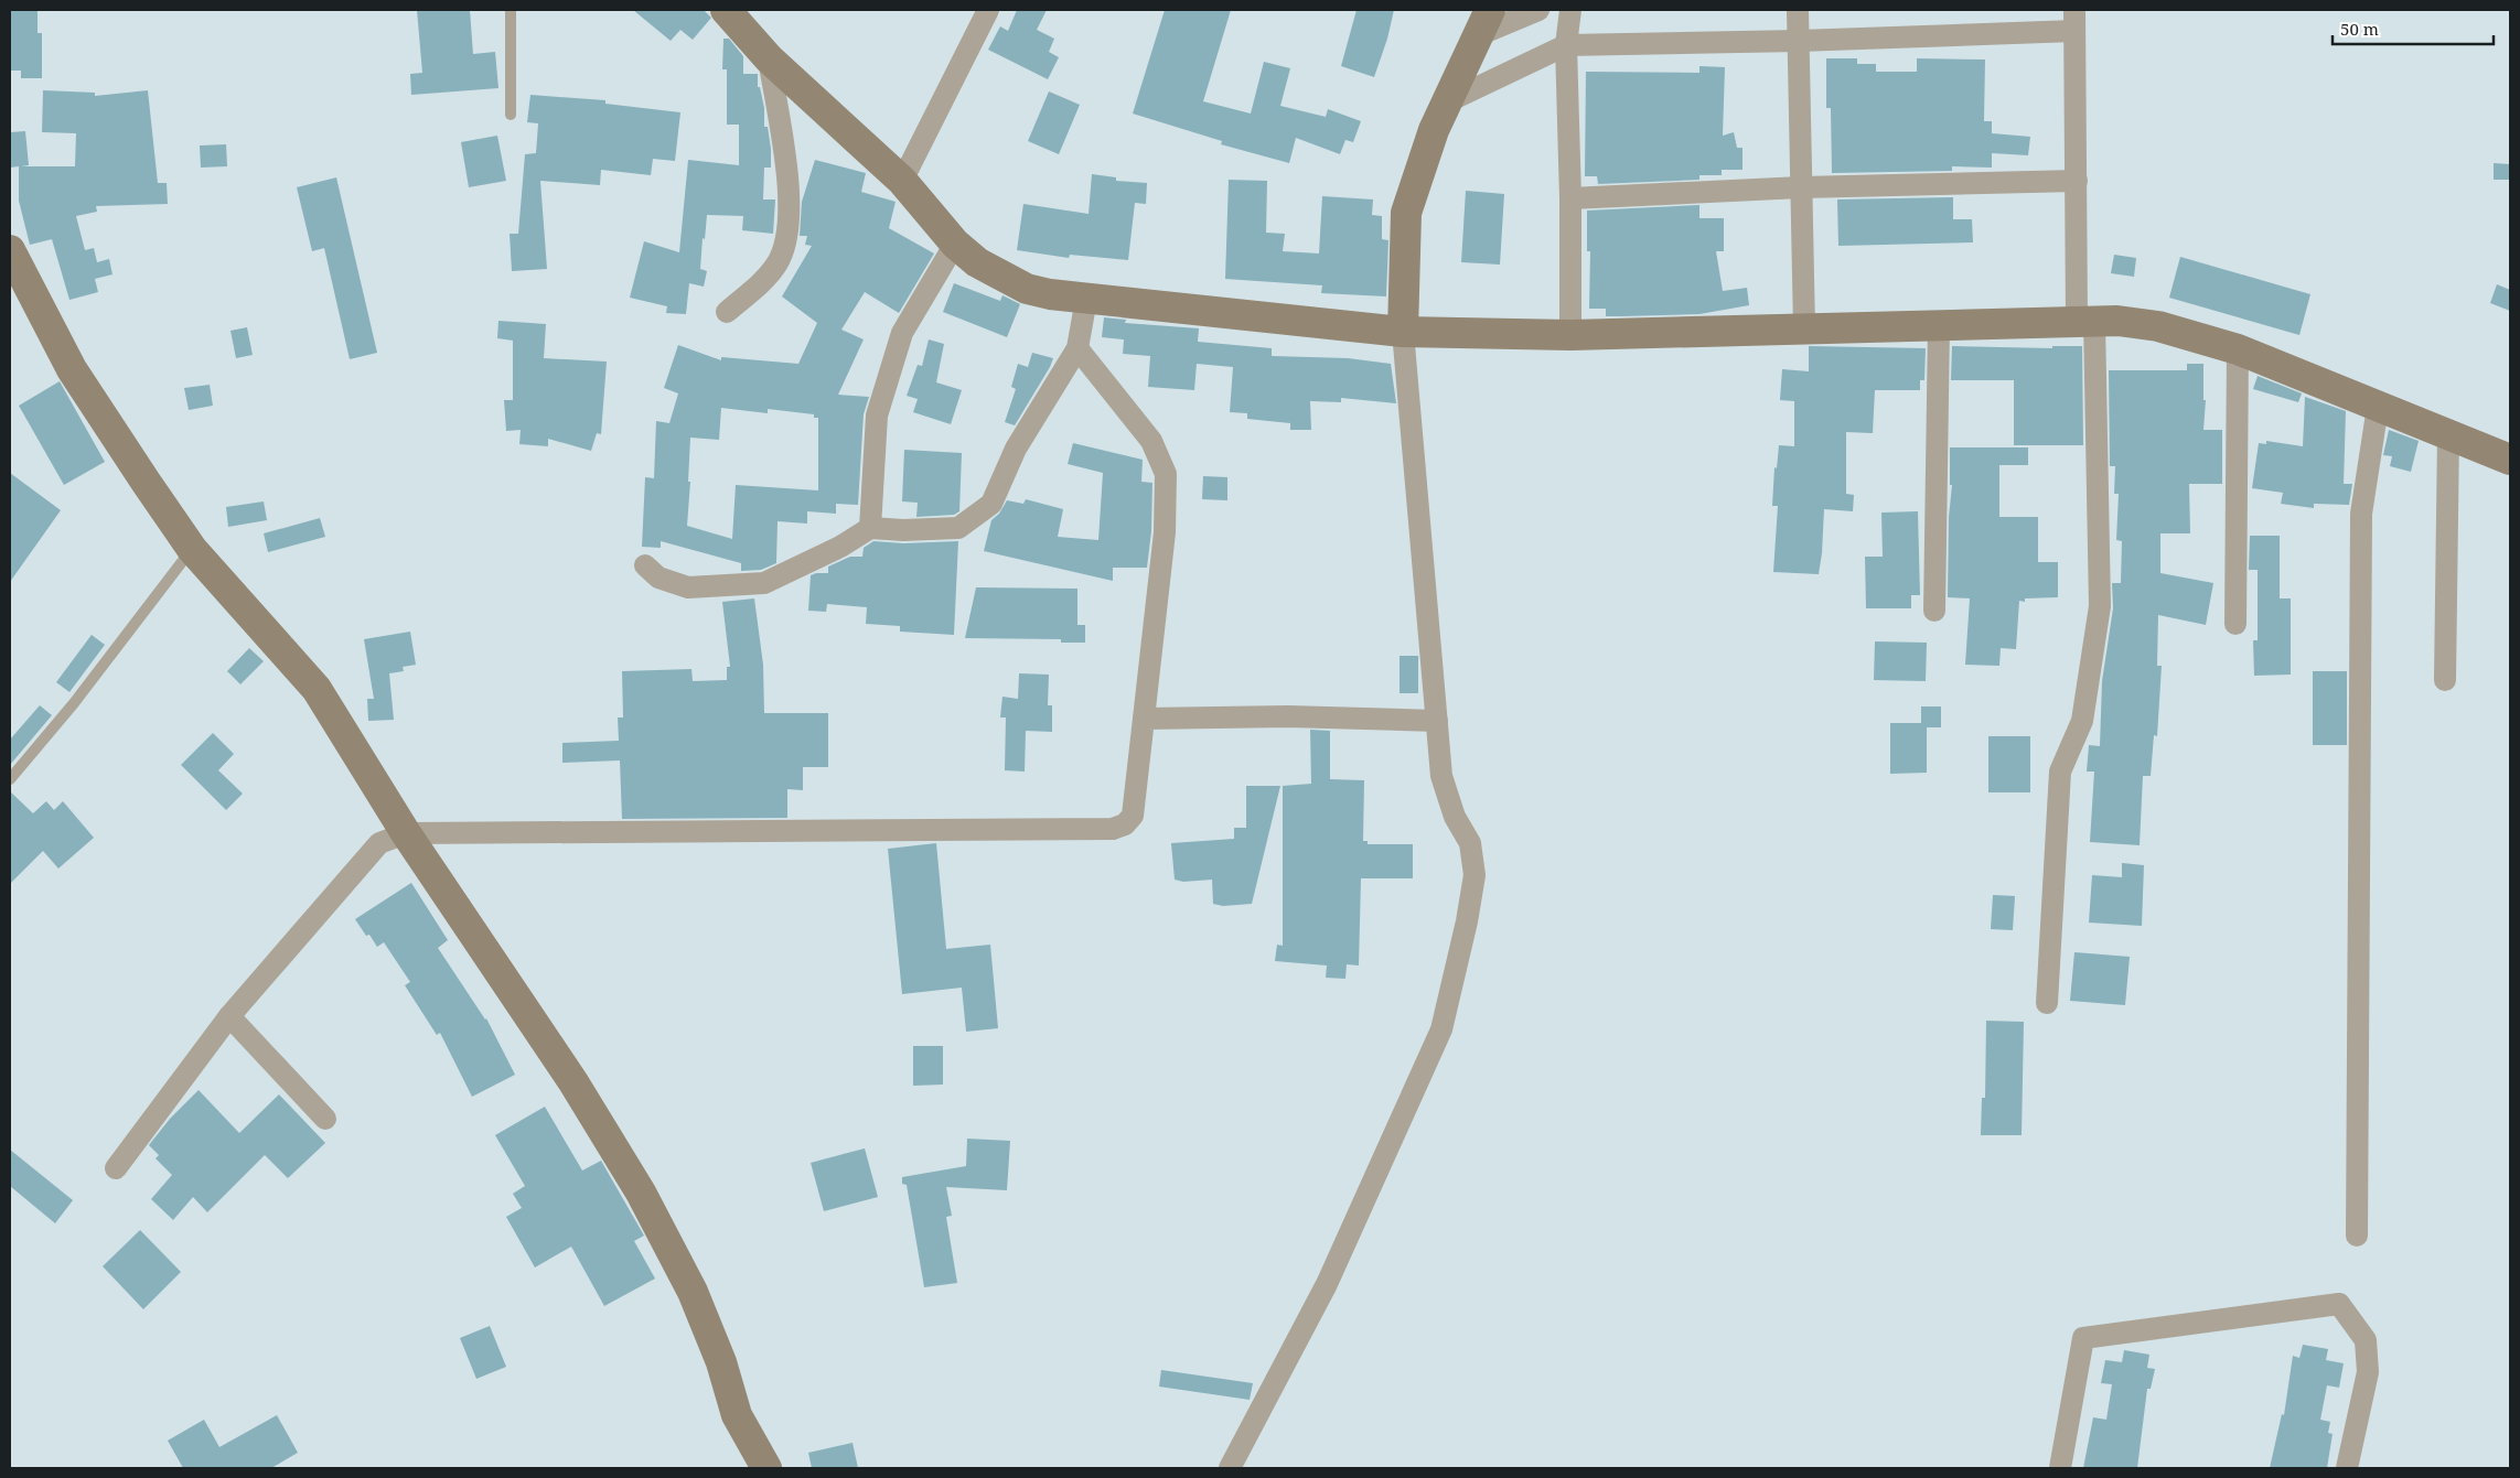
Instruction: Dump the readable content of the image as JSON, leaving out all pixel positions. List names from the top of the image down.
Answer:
{
  "scale_bar": "50 m"
}
